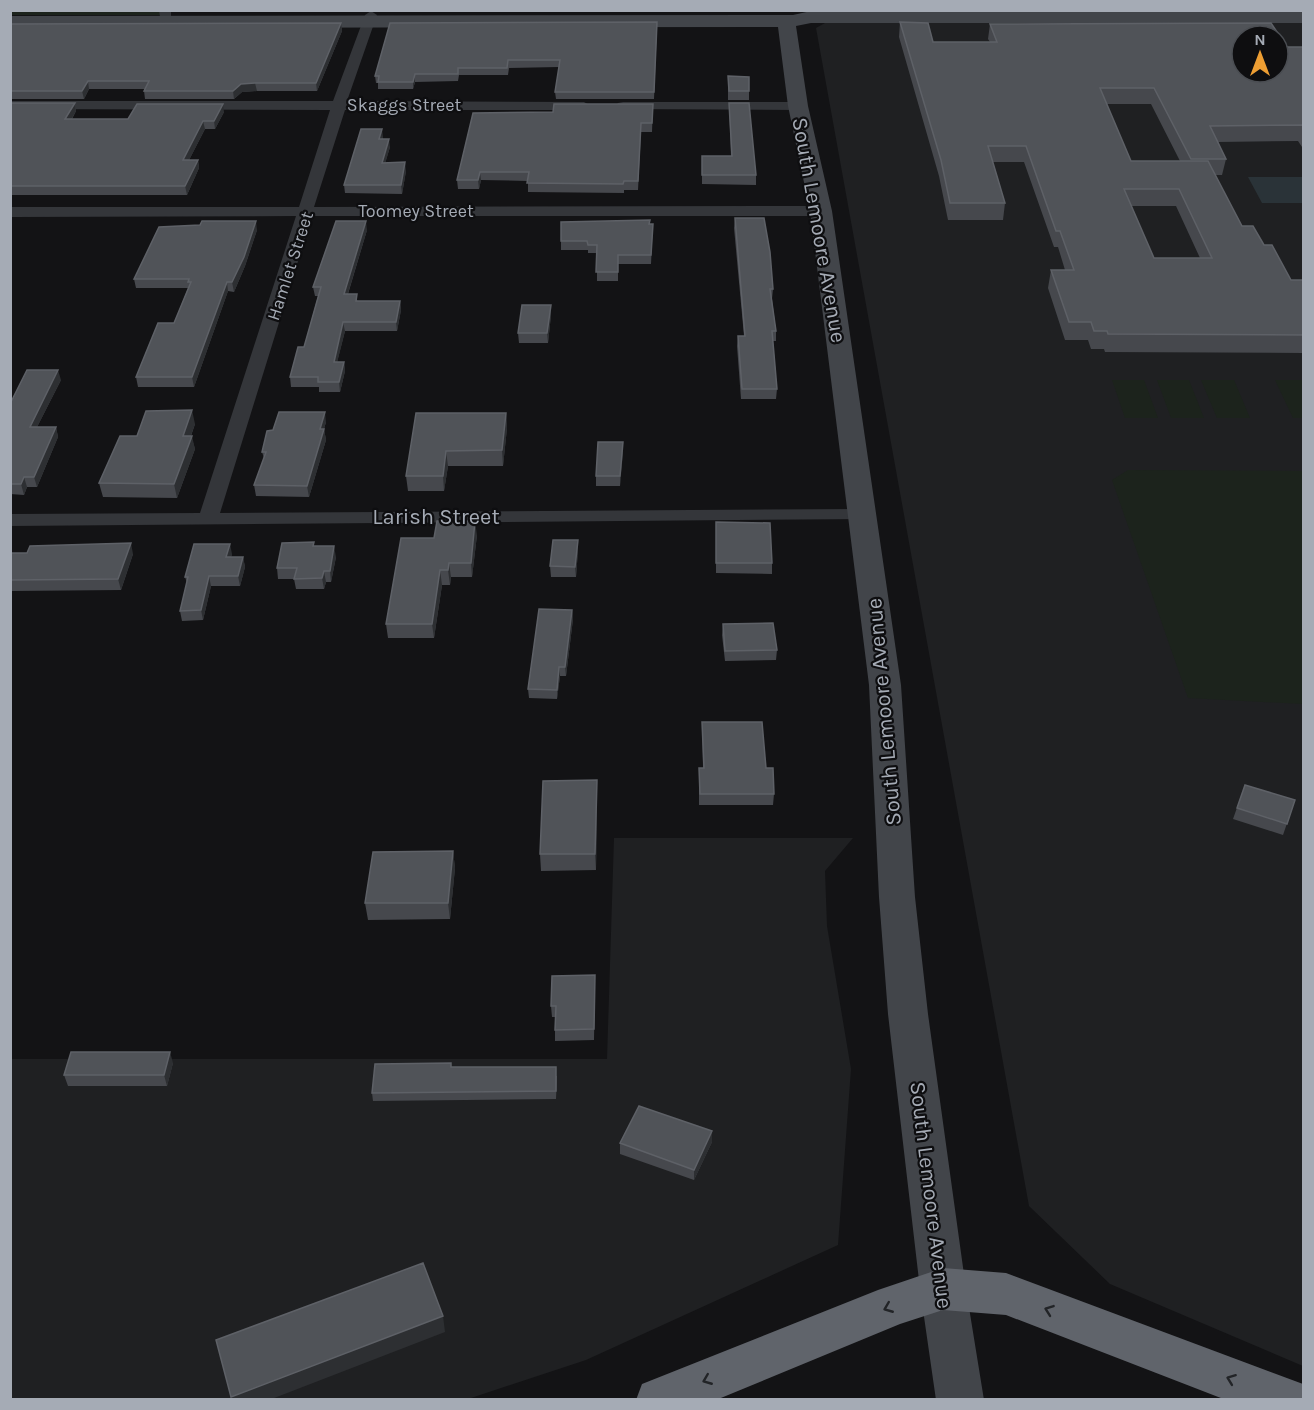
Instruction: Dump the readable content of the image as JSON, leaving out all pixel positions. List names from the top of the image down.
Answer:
{
  "streets": {
    "main road": ["South Lemoore Avenue"],
    "street": [
      "Skaggs Street",
      "Toomey Street",
      "Hamlet Street",
      "Larish Street"
    ]
  },
  "crossings": [
    ["Skaggs Street", "South Lemoore Avenue"],
    ["Skaggs Street", "Hamlet Street"],
    ["Toomey Street", "South Lemoore Avenue"],
    ["Toomey Street", "Hamlet Street"],
    ["South Lemoore Avenue", "Larish Street"],
    ["Hamlet Street", "Larish Street"]
  ],
  "north": "top"
}
